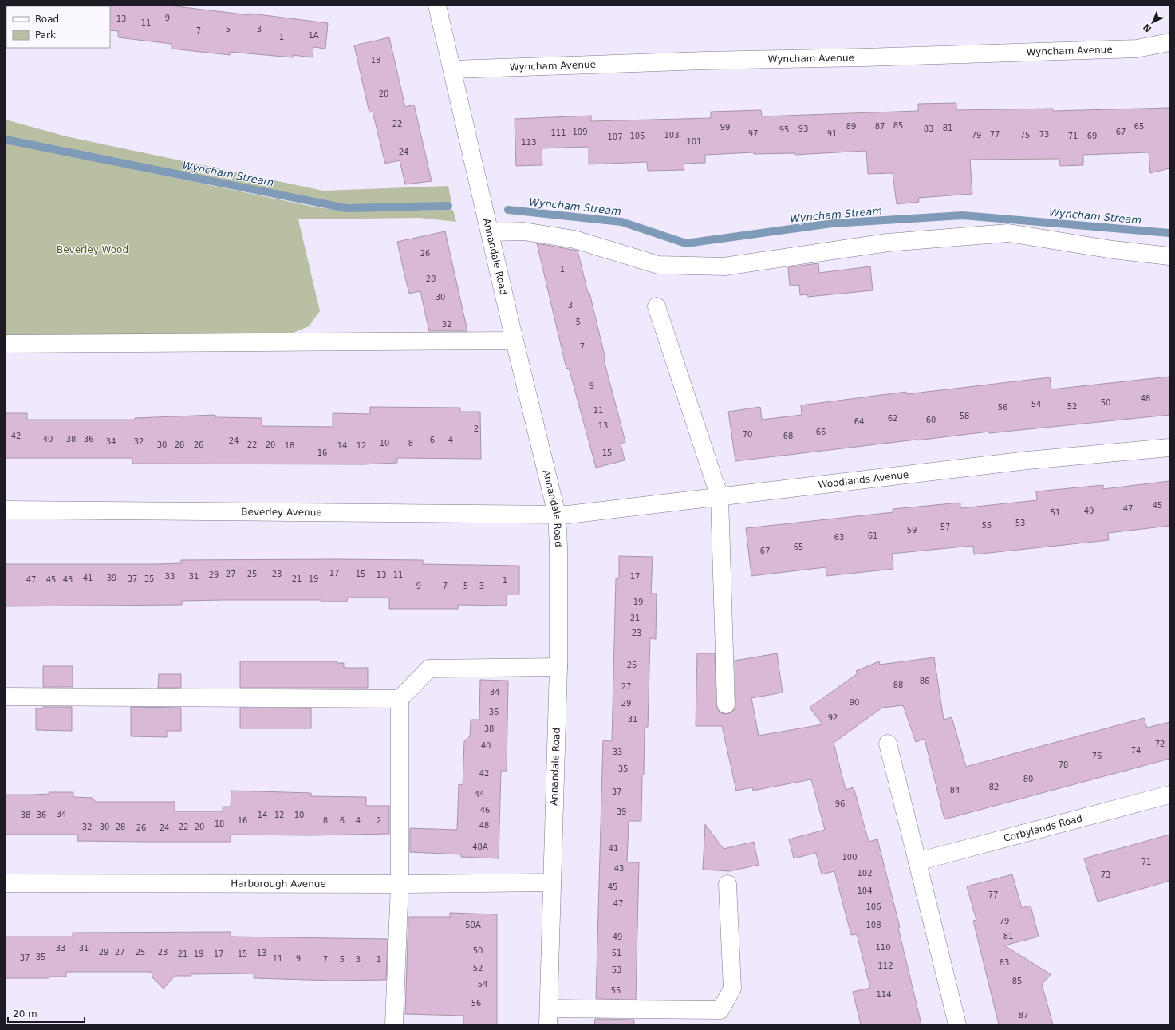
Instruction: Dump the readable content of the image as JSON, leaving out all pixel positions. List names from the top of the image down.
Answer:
{
  "streets": {
    "street": [
      "Wyncham Avenue",
      "Annandale Road",
      "Woodlands Avenue",
      "Beverley Avenue",
      "Corbylands Road",
      "Harborough Avenue"
    ]
  },
  "crossings": [
    ["Wyncham Avenue", "Annandale Road"],
    ["Annandale Road", "Woodlands Avenue"],
    ["Annandale Road", "Beverley Avenue"],
    ["Annandale Road", "Harborough Avenue"],
    ["Woodlands Avenue", "Beverley Avenue"]
  ],
  "water": ["Wyncham Stream"],
  "parks": ["Beverley Wood"],
  "house_numbers": [
    "9",
    "13",
    "11",
    "5",
    "3",
    "7",
    "1A",
    "1",
    "18",
    "20",
    "22",
    "85",
    "89",
    "87",
    "65",
    "99",
    "81",
    "93",
    "83",
    "95",
    "109",
    "67",
    "111",
    "97",
    "91",
    "77",
    "73",
    "103",
    "79",
    "75",
    "105",
    "71",
    "69",
    "107",
    "101",
    "113",
    "24",
    "26",
    "1",
    "28",
    "30",
    "3",
    "5",
    "32",
    "7",
    "9",
    "48",
    "50",
    "54",
    "52",
    "56",
    "11",
    "58",
    "62",
    "60",
    "64",
    "13",
    "2",
    "66",
    "70",
    "42",
    "68",
    "40",
    "38",
    "36",
    "6",
    "4",
    "24",
    "34",
    "32",
    "10",
    "8",
    "30",
    "28",
    "26",
    "22",
    "20",
    "18",
    "14",
    "12",
    "16",
    "15",
    "45",
    "47",
    "49",
    "51",
    "53",
    "55",
    "57",
    "59",
    "61",
    "63",
    "65",
    "67",
    "17",
    "27",
    "25",
    "23",
    "15",
    "29",
    "13",
    "11",
    "33",
    "31",
    "17",
    "41",
    "39",
    "37",
    "35",
    "21",
    "19",
    "47",
    "45",
    "43",
    "1",
    "9",
    "7",
    "5",
    "3",
    "19",
    "21",
    "23",
    "25",
    "86",
    "88",
    "27",
    "34",
    "90",
    "29",
    "36",
    "92",
    "31",
    "38",
    "72",
    "40",
    "74",
    "33",
    "76",
    "78",
    "35",
    "42",
    "80",
    "82",
    "84",
    "37",
    "44",
    "96",
    "46",
    "39",
    "34",
    "38",
    "36",
    "14",
    "12",
    "10",
    "16",
    "8",
    "6",
    "4",
    "2",
    "18",
    "48",
    "32",
    "30",
    "28",
    "22",
    "20",
    "26",
    "24",
    "48A",
    "41",
    "100",
    "71",
    "43",
    "102",
    "73",
    "45",
    "104",
    "77",
    "47",
    "106",
    "79",
    "50A",
    "108",
    "81",
    "49",
    "110",
    "33",
    "31",
    "50",
    "29",
    "27",
    "25",
    "23",
    "13",
    "51",
    "21",
    "19",
    "17",
    "15",
    "35",
    "37",
    "11",
    "9",
    "7",
    "5",
    "3",
    "1",
    "83",
    "112",
    "52",
    "53",
    "85",
    "54",
    "55",
    "114",
    "56",
    "87"
  ],
  "legend": ["Road", "Park"],
  "scale_bar": "20 m",
  "north": "bottom left"
}
